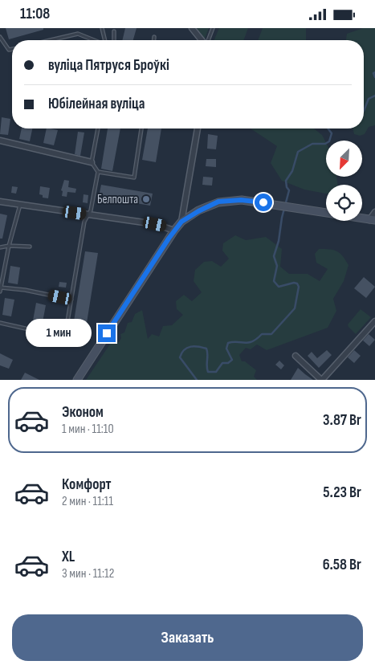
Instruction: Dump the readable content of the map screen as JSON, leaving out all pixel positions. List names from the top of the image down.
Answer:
{
  "places": ["Белпошта"],
  "north": "bottom left",
  "page": {
    "status": "11:08",
    "banner": ["вуліца Пятруся Броўкі", "Юбілейная вуліца"],
    "bubble": "1 мин",
    "list": [
      {
        "name": "Эконом",
        "note": "1 мин · 11:10",
        "value": "3.87 Br"
      },
      {
        "name": "Комфорт",
        "note": "2 мин · 11:11",
        "value": "5.23 Br"
      },
      {
        "name": "XL",
        "note": "3 мин · 11:12",
        "value": "6.58 Br"
      }
    ],
    "buttons": "Заказать"
  }
}
